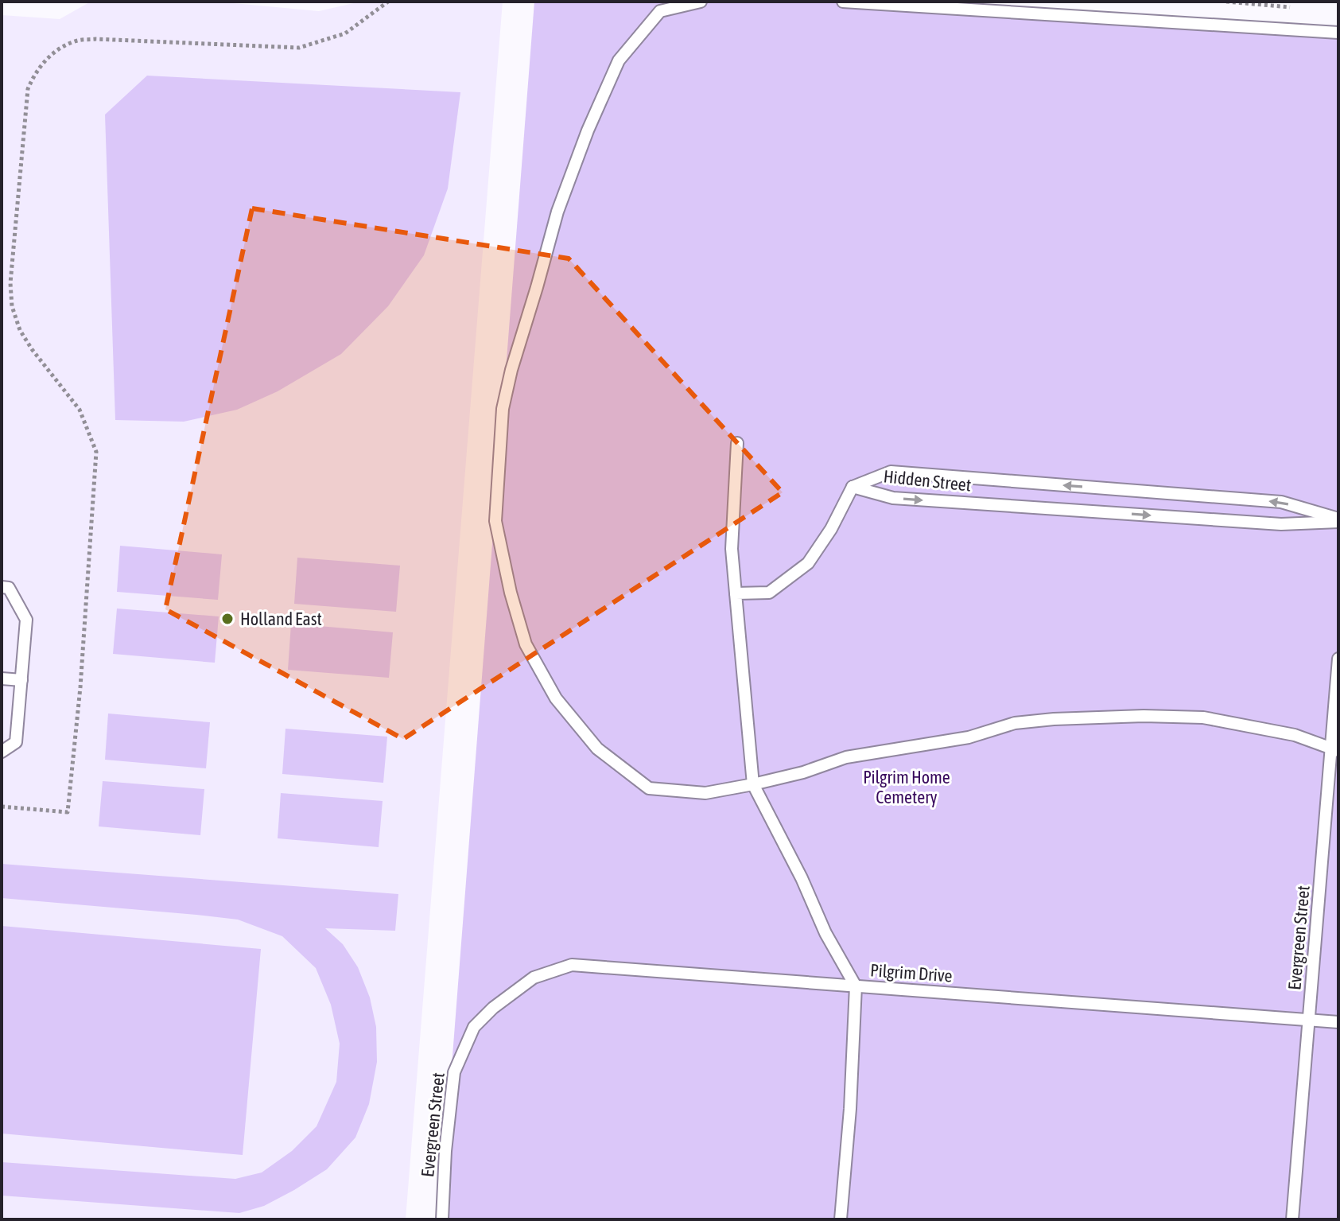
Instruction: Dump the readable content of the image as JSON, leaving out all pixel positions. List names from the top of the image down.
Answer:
{
  "streets": {
    "lane": ["Hidden Street", "Evergreen Street", "Pilgrim Drive"]
  },
  "crossings": [
    ["Evergreen Street", "Pilgrim Drive"]
  ],
  "parks": ["Pilgrim Home Cemetery"],
  "places": ["Holland East"]
}
